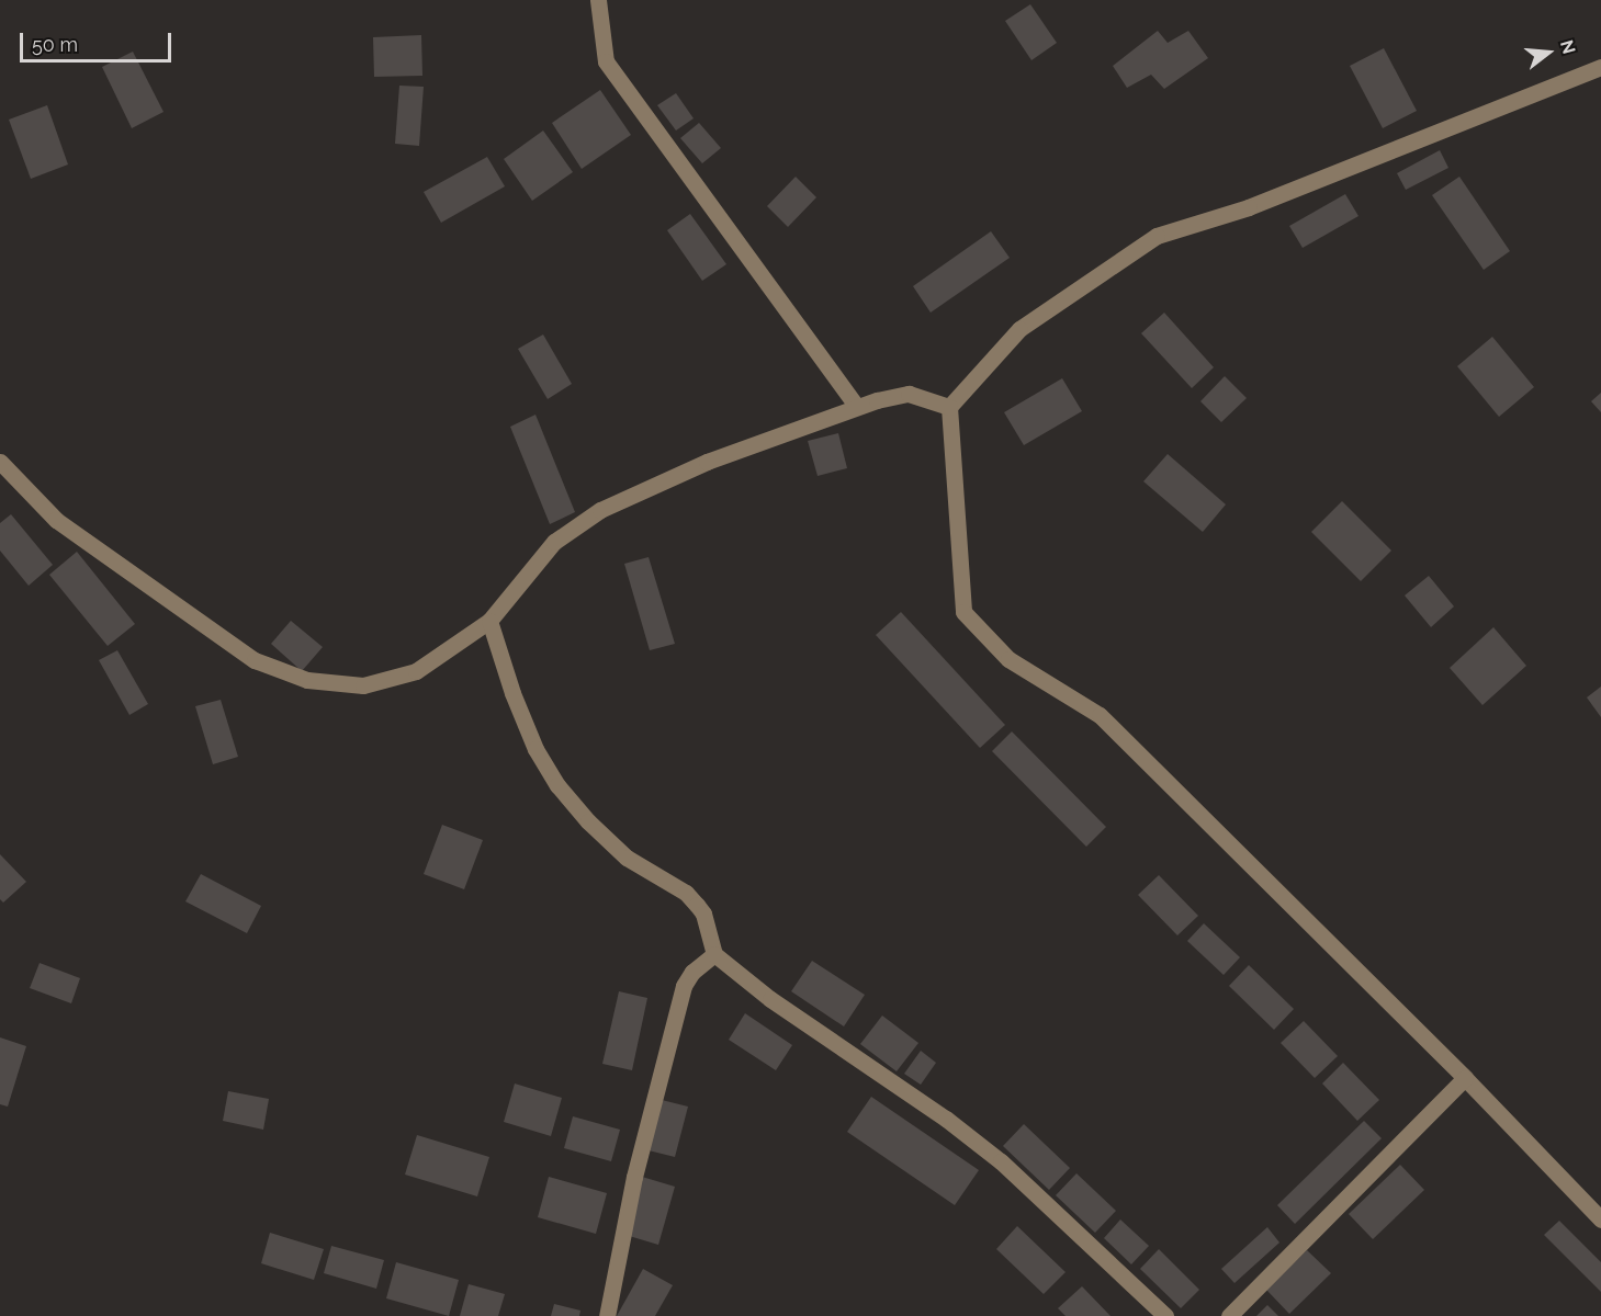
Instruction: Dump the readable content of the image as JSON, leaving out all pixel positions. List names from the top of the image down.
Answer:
{
  "scale_bar": "50 m",
  "north": "right"
}
